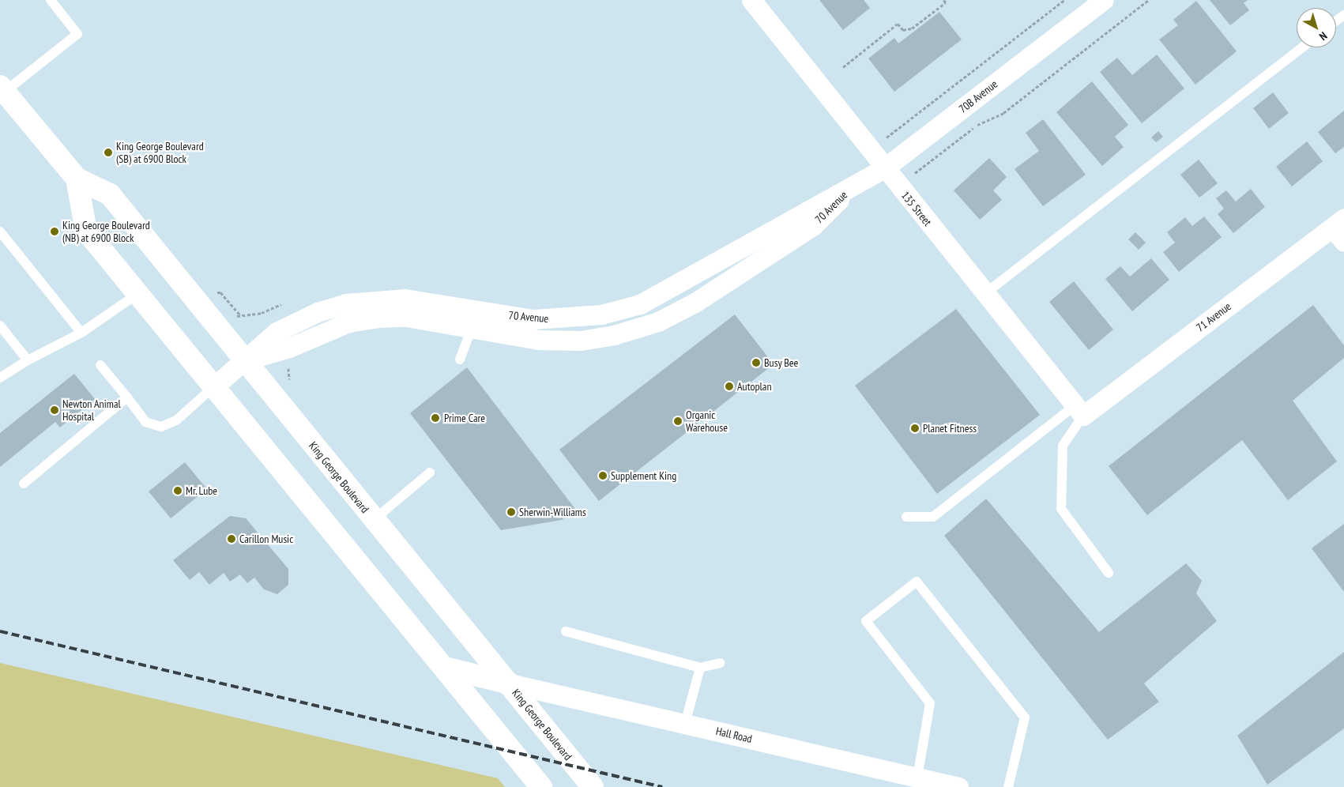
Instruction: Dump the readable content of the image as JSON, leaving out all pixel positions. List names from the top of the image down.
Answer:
{
  "streets": {
    "main road": ["King George Boulevard"],
    "street": [
      "70B Avenue",
      "70 Avenue",
      "135 Street",
      "71 Avenue",
      "Hall Road"
    ]
  },
  "crossings": [
    ["70B Avenue", "70 Avenue"],
    ["70B Avenue", "135 Street"],
    ["70 Avenue", "King George Boulevard"],
    ["135 Street", "71 Avenue"],
    ["King George Boulevard", "Hall Road"]
  ],
  "places": [
    "King George Boulevard (SB) at 6900 Block",
    "King George Boulevard (NB) at 6900 Block",
    "Busy Bee",
    "Autoplan",
    "Newton Animal Hospital",
    "Prime Care",
    "Organic Warehouse",
    "Planet Fitness",
    "Supplement King",
    "Mr. Lube",
    "Sherwin-Williams",
    "Carillon Music"
  ],
  "north": "bottom right"
}
